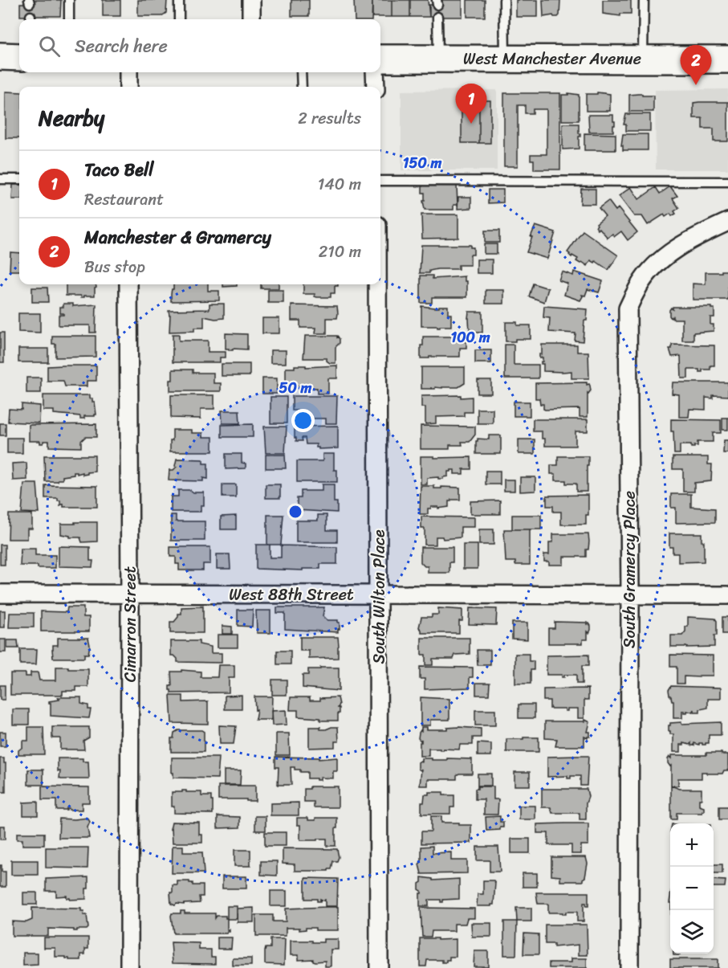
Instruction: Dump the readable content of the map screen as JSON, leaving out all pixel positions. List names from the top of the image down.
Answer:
{
  "streets": {
    "main road": ["West Manchester Avenue"],
    "street": [
      "South Gramercy Place",
      "West 88th Street",
      "South Wilton Place",
      "Cimarron Street"
    ]
  },
  "crossings": [
    ["South Gramercy Place", "West 88th Street"],
    ["West 88th Street", "South Wilton Place"],
    ["West 88th Street", "Cimarron Street"]
  ],
  "page": {
    "search": "Search here",
    "pins": ["2", "1"],
    "heading": ["Nearby", "2 results"],
    "list": [
      {
        "mark": "1",
        "name": "Taco Bell",
        "note": "Restaurant",
        "value": "140 m"
      },
      {
        "mark": "2",
        "name": "Manchester & Gramercy",
        "note": "Bus stop",
        "value": "210 m"
      }
    ],
    "map_buttons": ["+", "−"]
  },
  "rings": ["150 m", "100 m", "50 m"]
}
